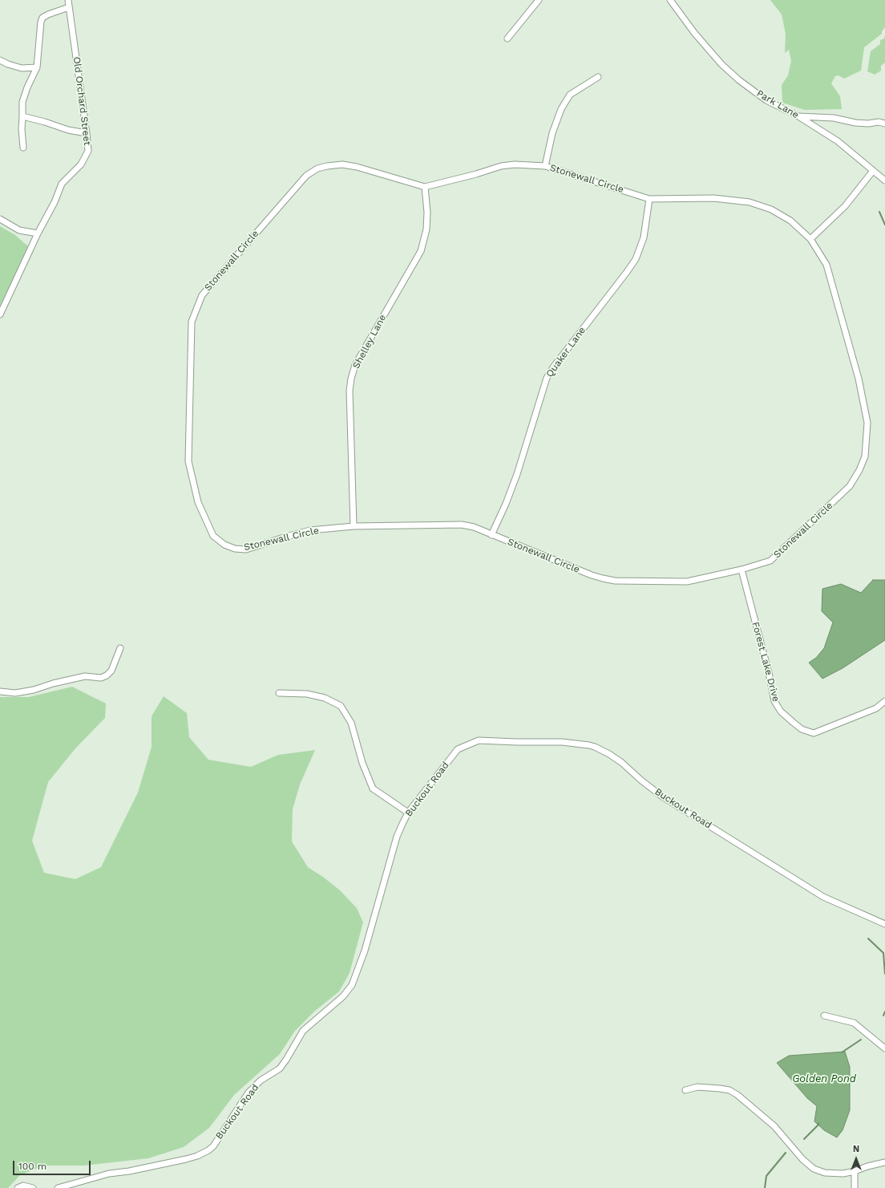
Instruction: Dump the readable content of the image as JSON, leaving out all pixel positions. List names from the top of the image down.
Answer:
{
  "streets": {
    "street": [
      "Old Orchard Street",
      "Park Lane",
      "Stonewall Circle",
      "Shelley Lane",
      "Quaker Lane",
      "Forest Lake Drive",
      "Buckout Road"
    ]
  },
  "crossings": [
    ["Stonewall Circle", "Shelley Lane"],
    ["Stonewall Circle", "Quaker Lane"],
    ["Stonewall Circle", "Forest Lake Drive"]
  ],
  "water": ["Golden Pond"],
  "scale_bar": "100 m",
  "north": "top"
}
